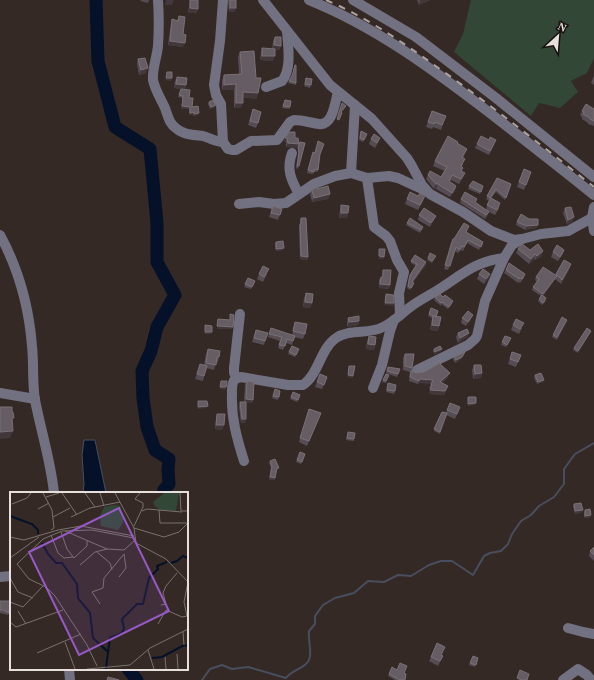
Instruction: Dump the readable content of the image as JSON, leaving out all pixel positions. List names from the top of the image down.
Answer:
{
  "north": "top right"
}
